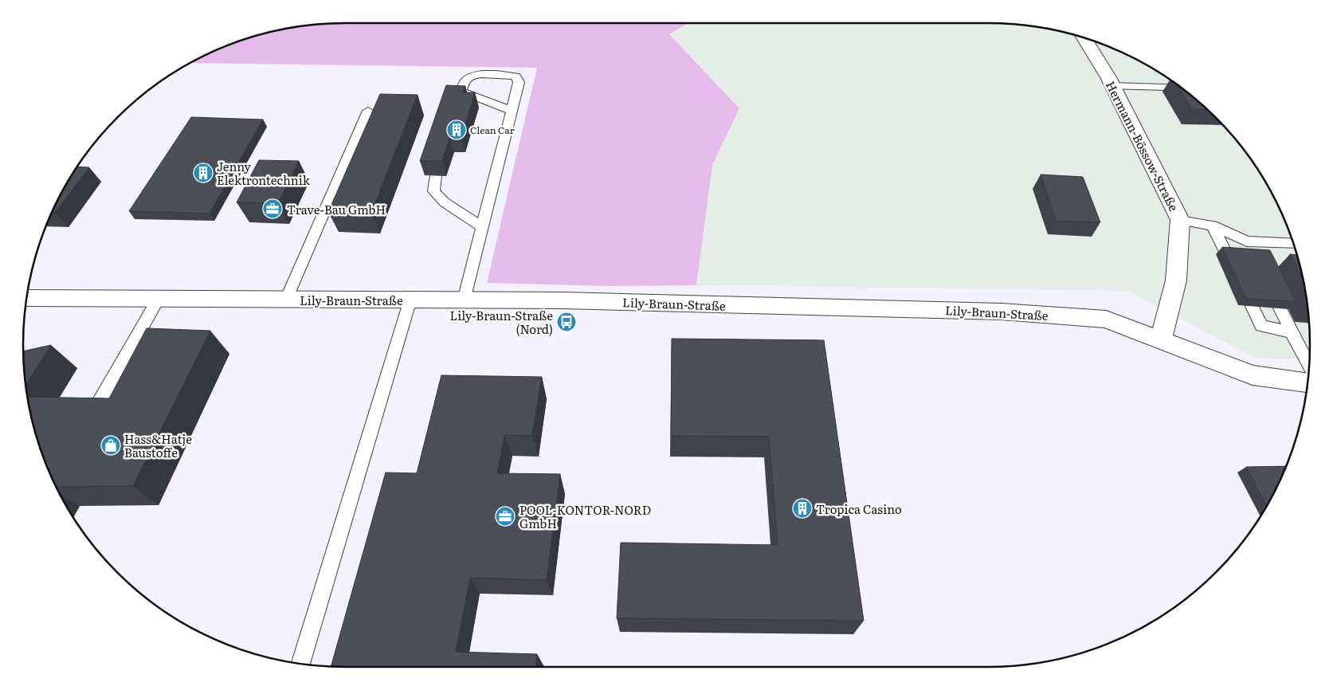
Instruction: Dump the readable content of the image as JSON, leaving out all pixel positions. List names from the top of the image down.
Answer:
{
  "streets": {
    "street": ["Hermann-Bössow-Straße", "Lily-Braun-Straße"]
  },
  "crossings": [
    ["Hermann-Bössow-Straße", "Lily-Braun-Straße"]
  ],
  "places": {
    "building": ["Clean Car", "Jenny Elektrontechnik", "Tropica Casino"],
    "office": ["Trave-Bau GmbH", "POOL-KONTOR-NORD GmbH"],
    "bus stop": ["Lily-Braun-Straße (Nord)"],
    "shop": ["Hass&Hatje Baustoffe"]
  }
}
